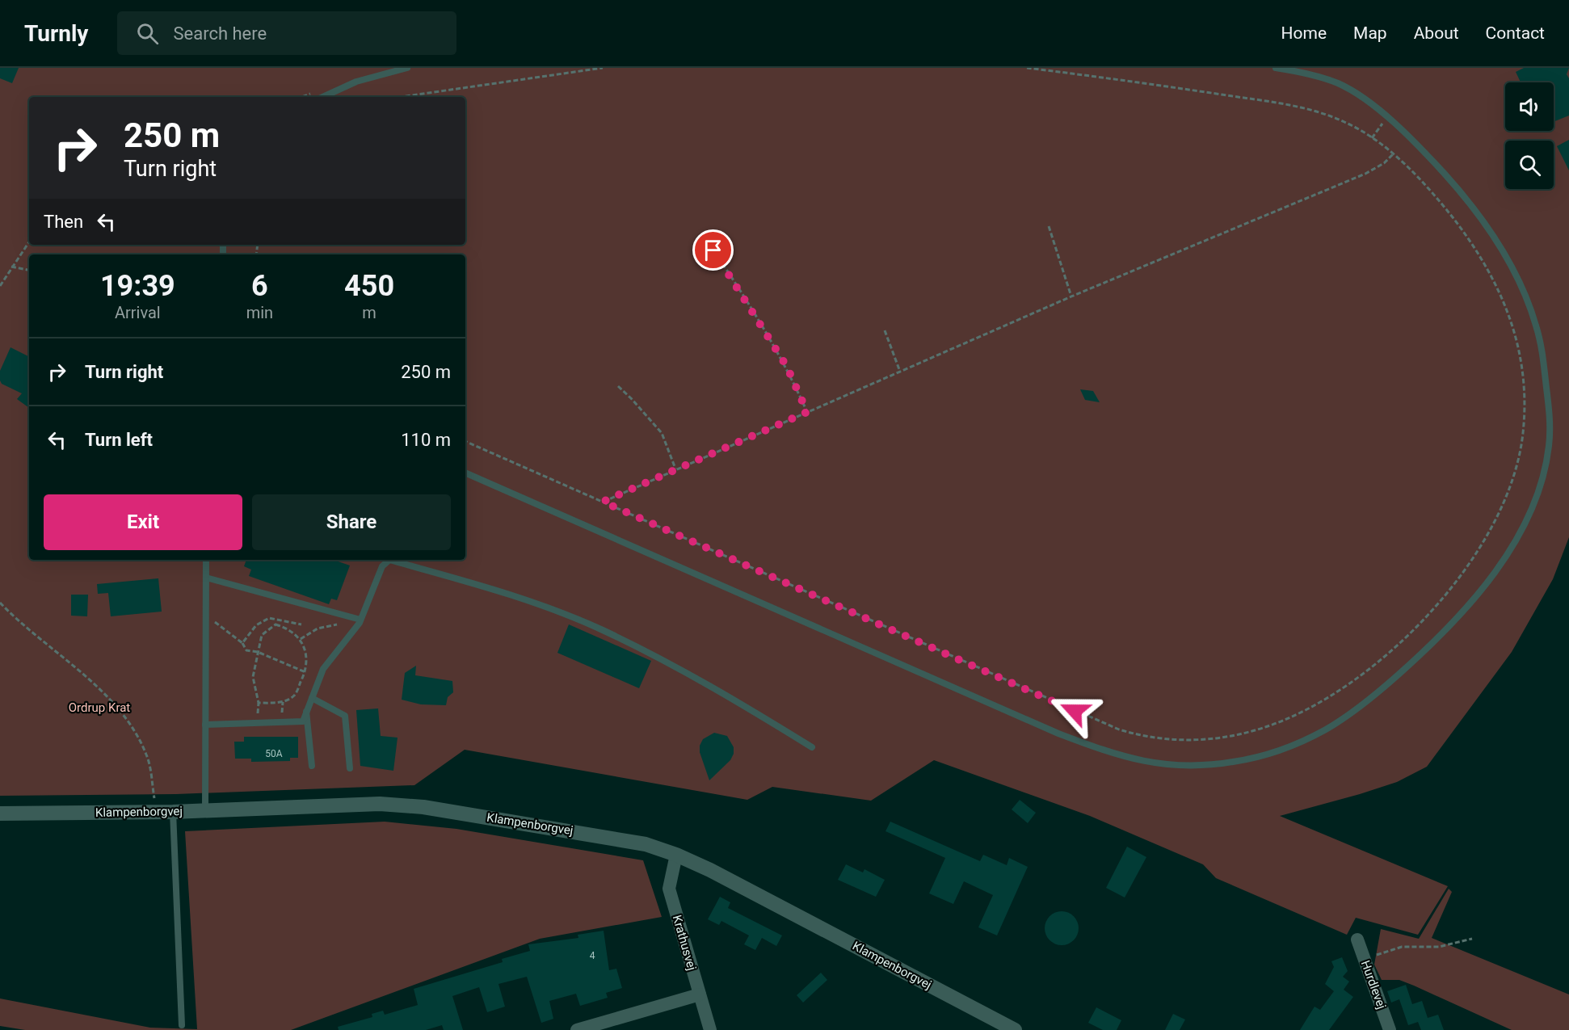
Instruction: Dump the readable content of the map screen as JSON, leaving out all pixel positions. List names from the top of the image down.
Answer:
{
  "streets": {
    "street": ["Klampenborgvej", "Krathusvej", "Hurdlevej"]
  },
  "crossings": [
    ["Klampenborgvej", "Krathusvej"]
  ],
  "parks": ["Ordrup Krat"],
  "house_numbers": ["50A", "4"],
  "page": {
    "header": "Turnly",
    "search": "Search here",
    "nav": [
      "Home",
      "Map",
      "About",
      "Contact"
    ],
    "turn": ["250 m", "Turn right"],
    "then": "Then",
    "eta": [
      "19:39",
      "Arrival",
      "6",
      "min",
      "450",
      "m"
    ],
    "list": [
      {
        "name": "Turn right",
        "value": "250 m"
      },
      {
        "name": "Turn left",
        "value": "110 m"
      }
    ],
    "buttons": ["Exit", "Share"]
  }
}
